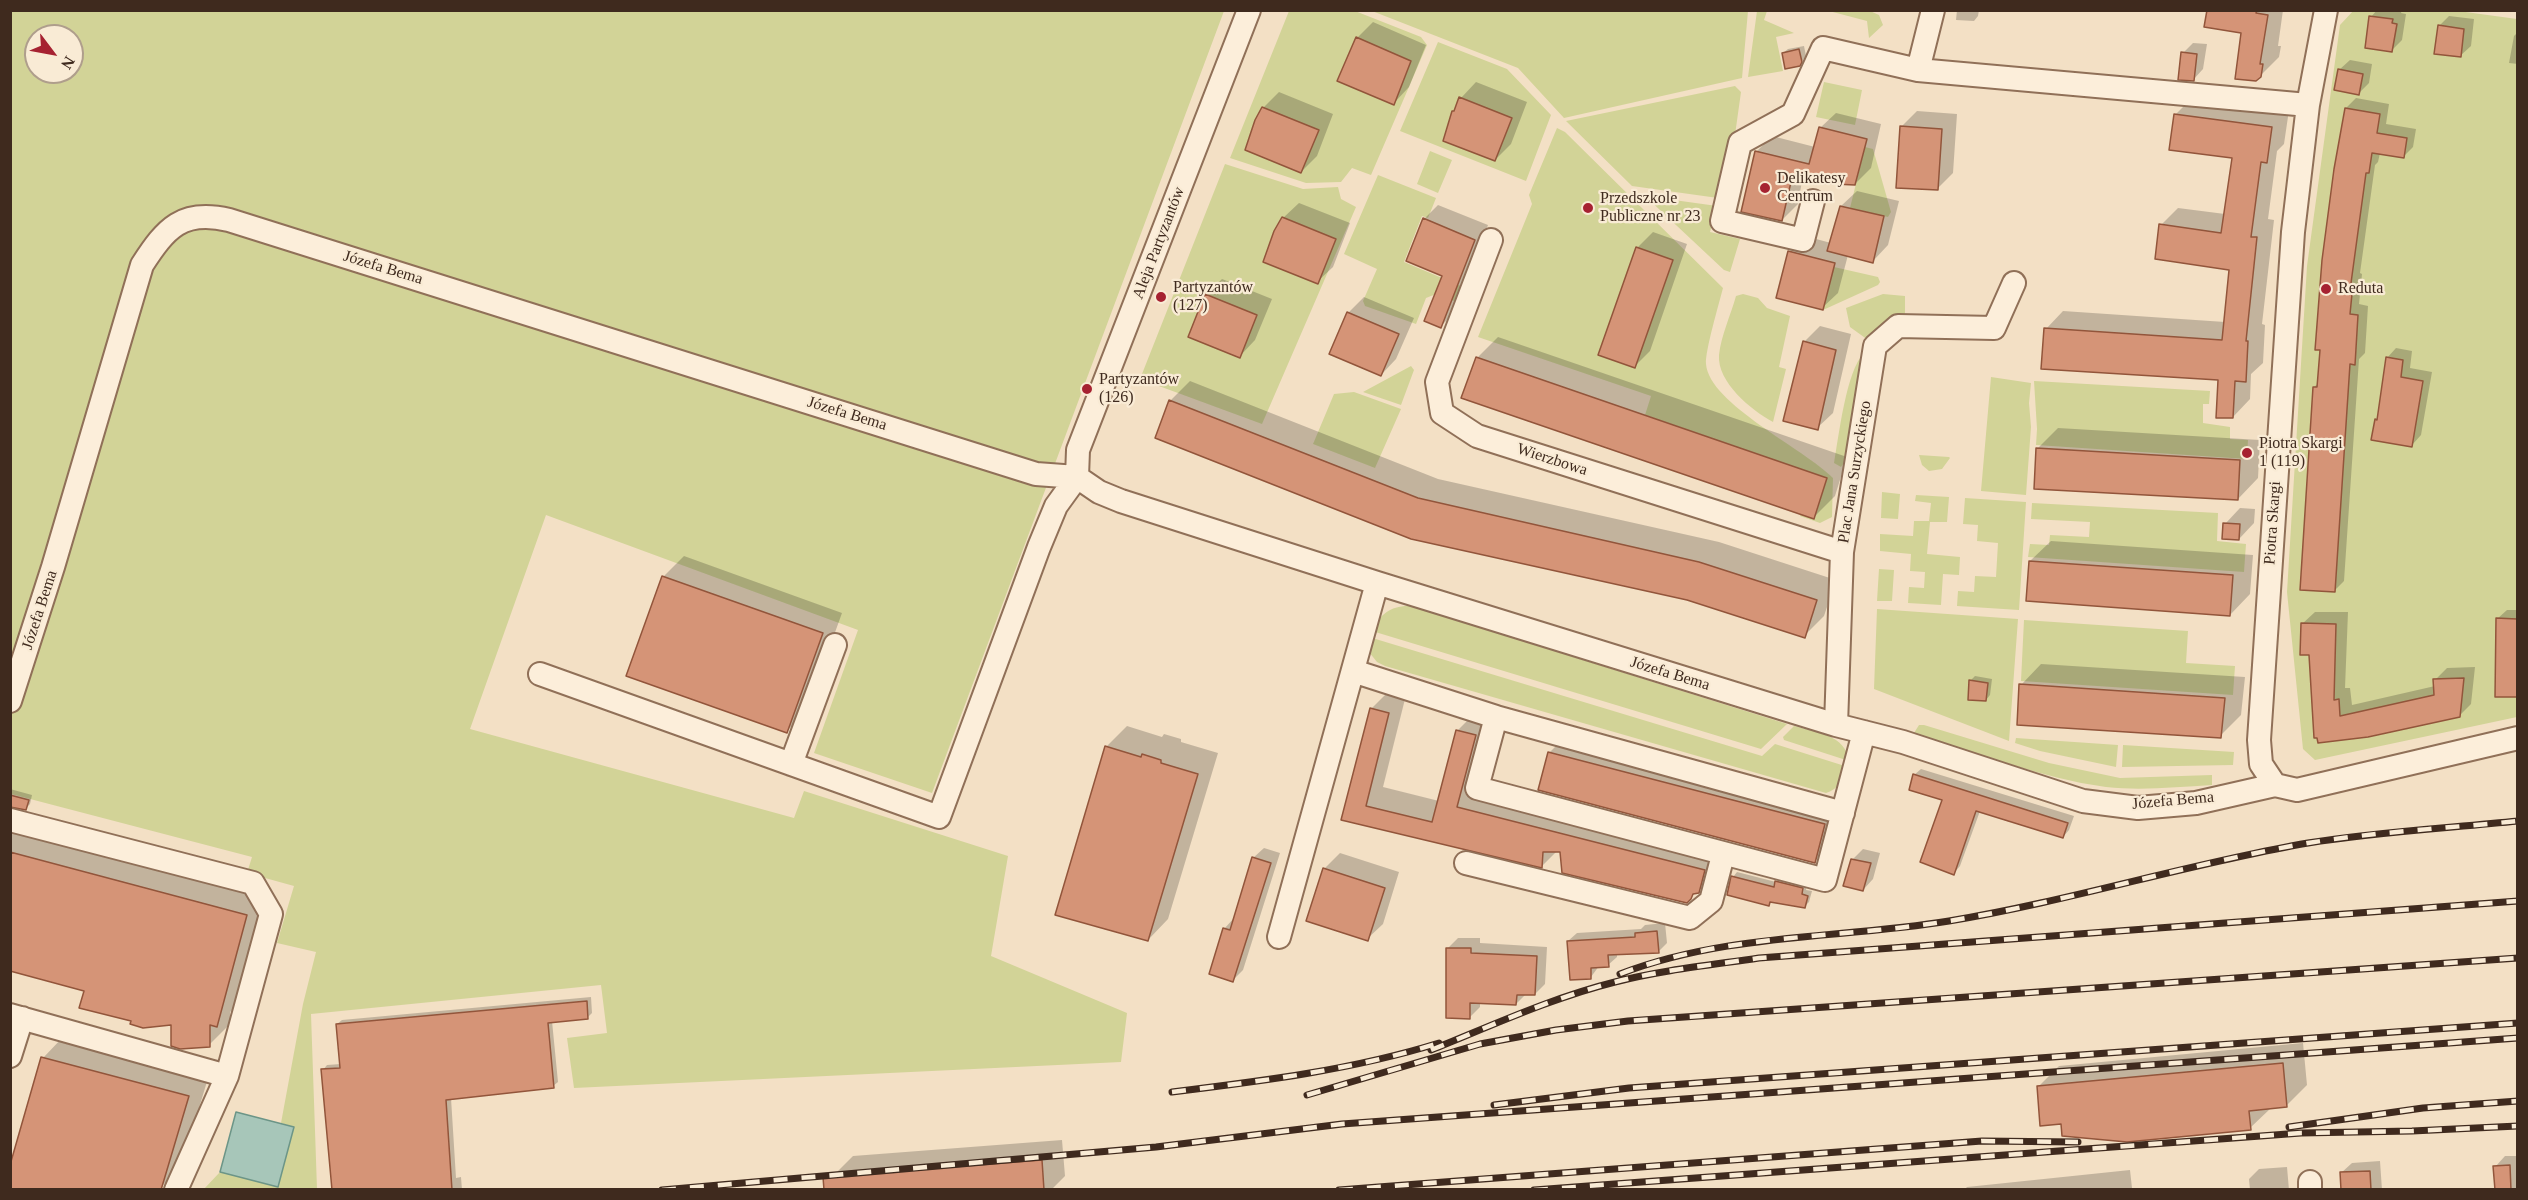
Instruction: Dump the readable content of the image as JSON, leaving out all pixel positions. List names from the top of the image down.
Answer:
{
  "streets": {
    "street": [
      "Aleja Partyzantów",
      "Józefa Bema",
      "Wierzbowa",
      "Plac Jana Surzyckiego",
      "Piotra Skargi"
    ]
  },
  "crossings": [
    ["Aleja Partyzantów", "Józefa Bema"],
    ["Józefa Bema", "Plac Jana Surzyckiego"],
    ["Józefa Bema", "Piotra Skargi"],
    ["Wierzbowa", "Plac Jana Surzyckiego"]
  ],
  "places": [
    "Delikatesy Centrum",
    "Przedszkole Publiczne nr 23",
    "Reduta",
    "Partyzantów (127)",
    "Partyzantów (126)",
    "Piotra Skargi 1 (119)"
  ],
  "north": "bottom right"
}
